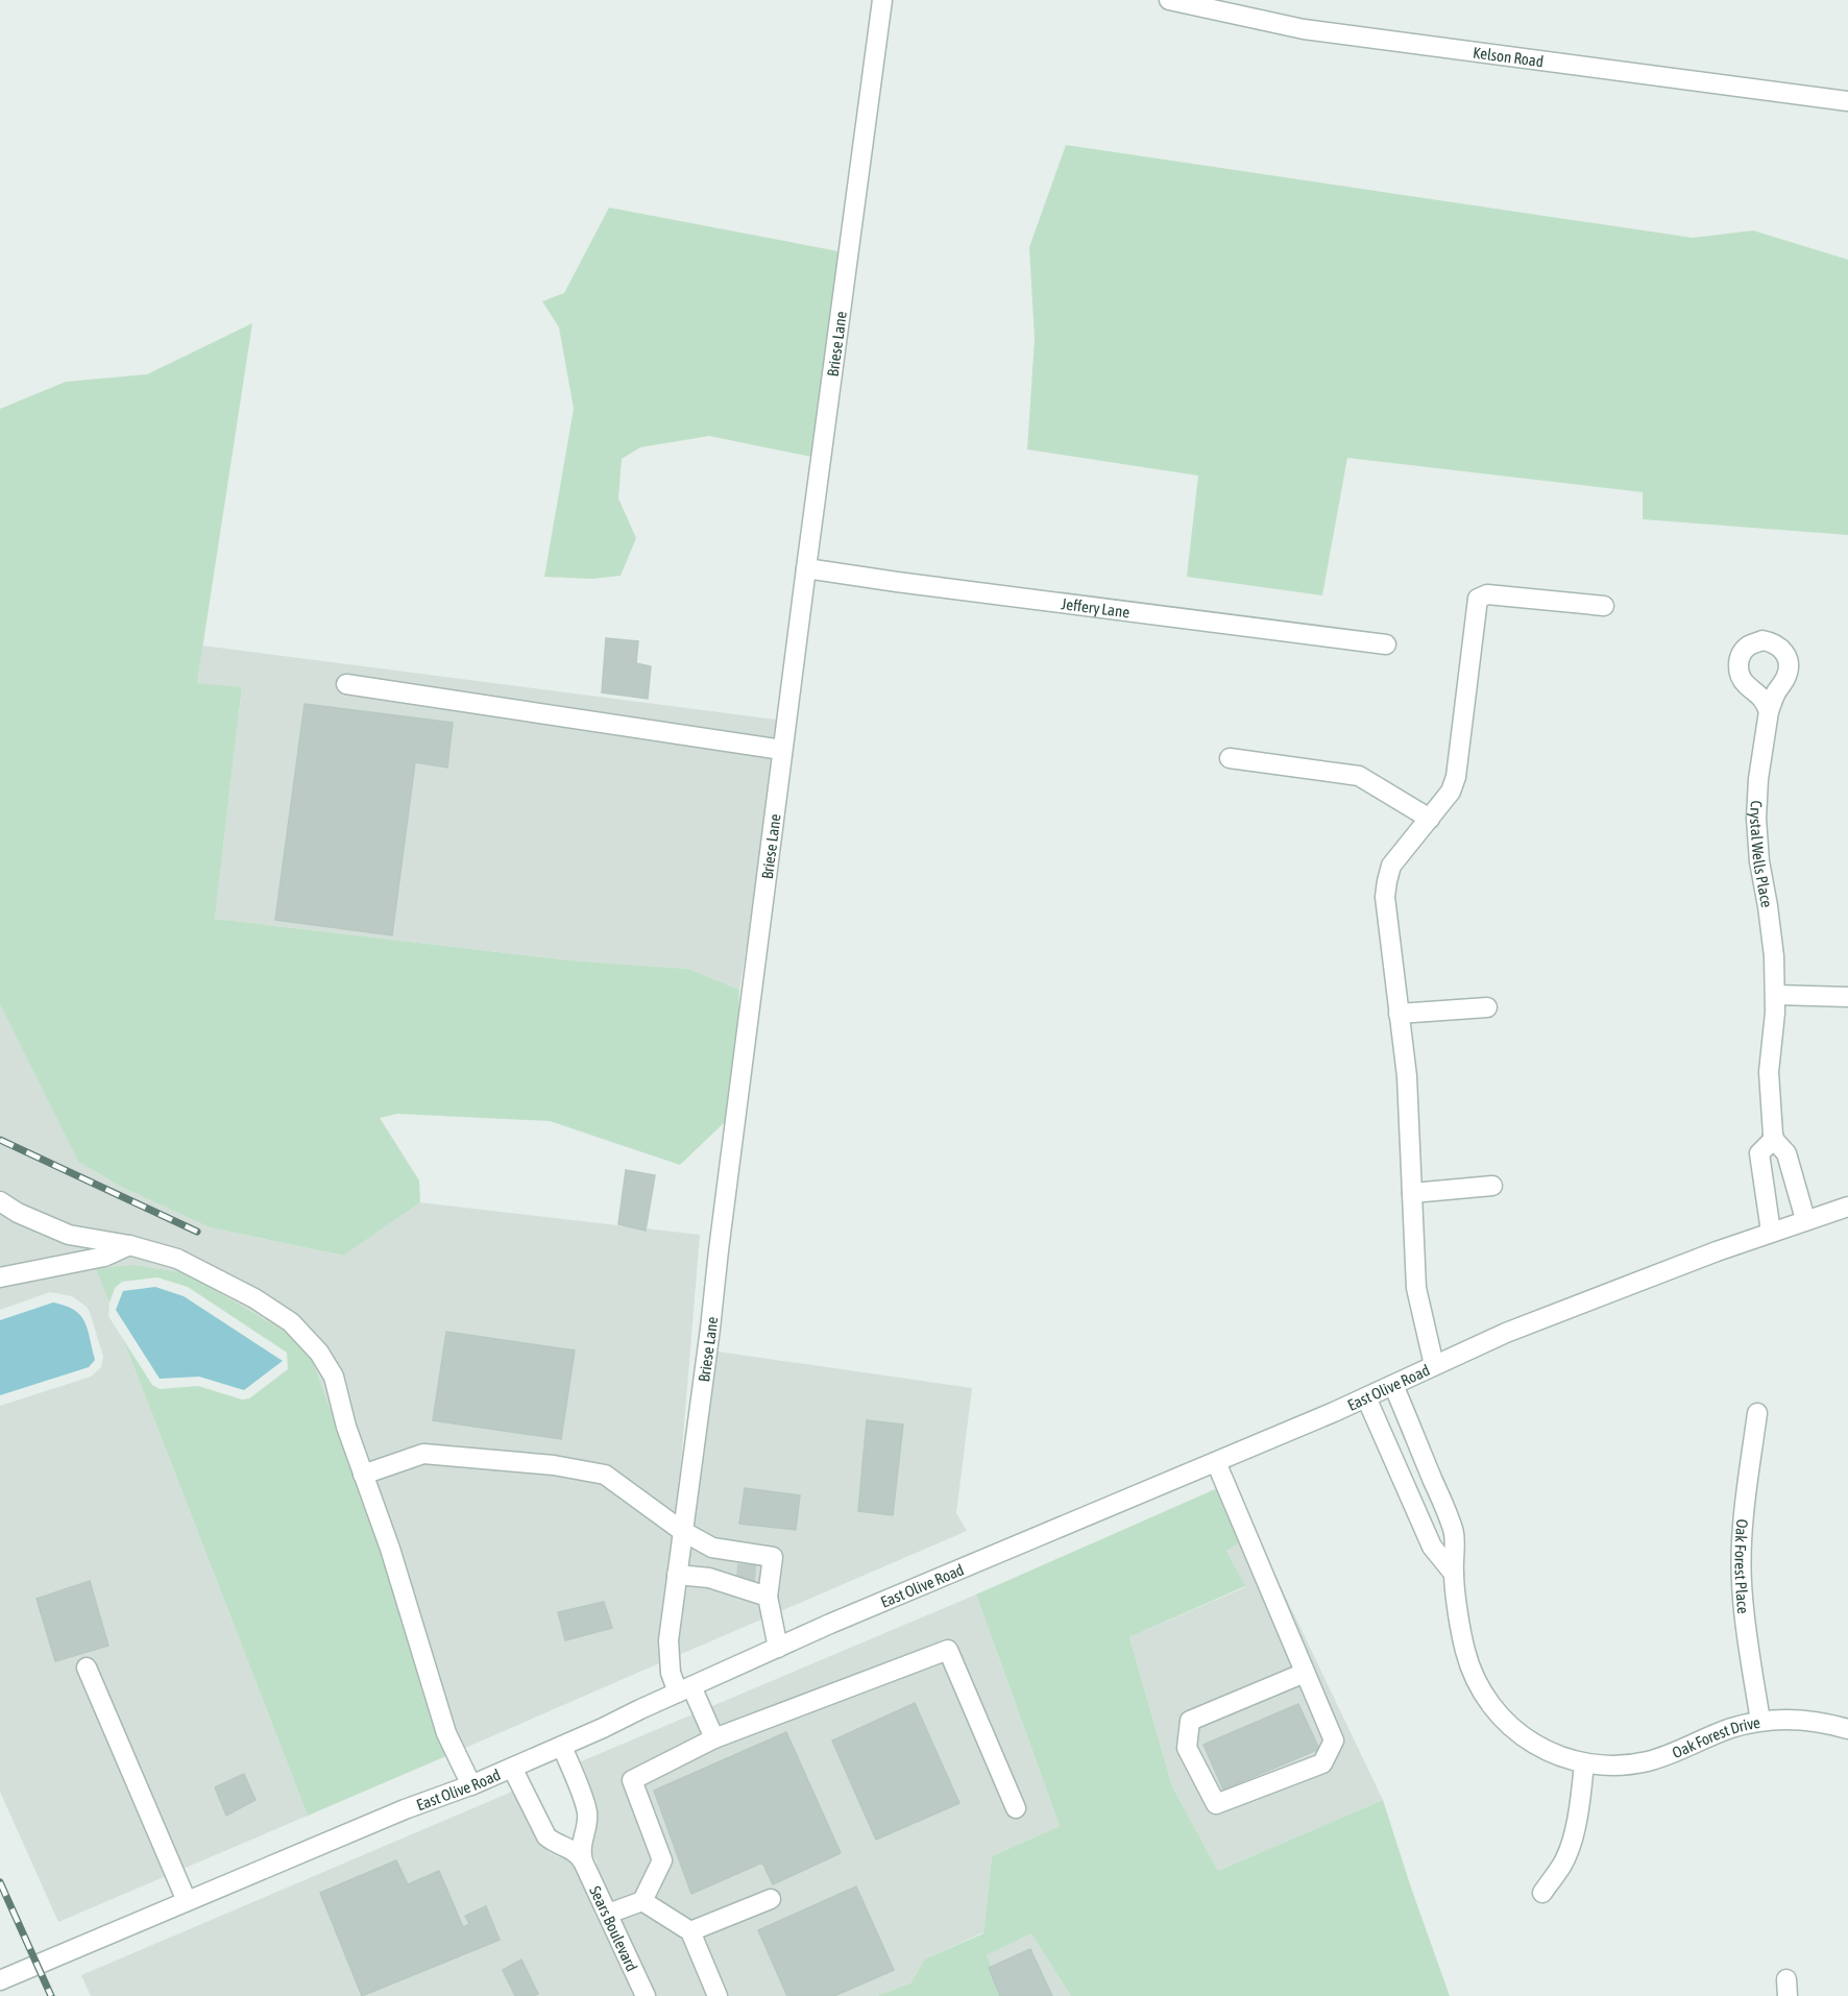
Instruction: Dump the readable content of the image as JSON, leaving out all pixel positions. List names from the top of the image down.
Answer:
{
  "streets": {
    "street": [
      "Kelson Road",
      "Briese Lane",
      "Jeffery Lane",
      "Crystal Wells Place",
      "East Olive Road",
      "Oak Forest Place",
      "Oak Forest Drive",
      "Sears Boulevard"
    ]
  },
  "crossings": [
    ["Briese Lane", "Jeffery Lane"],
    ["Briese Lane", "East Olive Road"],
    ["Crystal Wells Place", "East Olive Road"],
    ["East Olive Road", "Oak Forest Drive"],
    ["East Olive Road", "Sears Boulevard"],
    ["Oak Forest Place", "Oak Forest Drive"]
  ]
}
